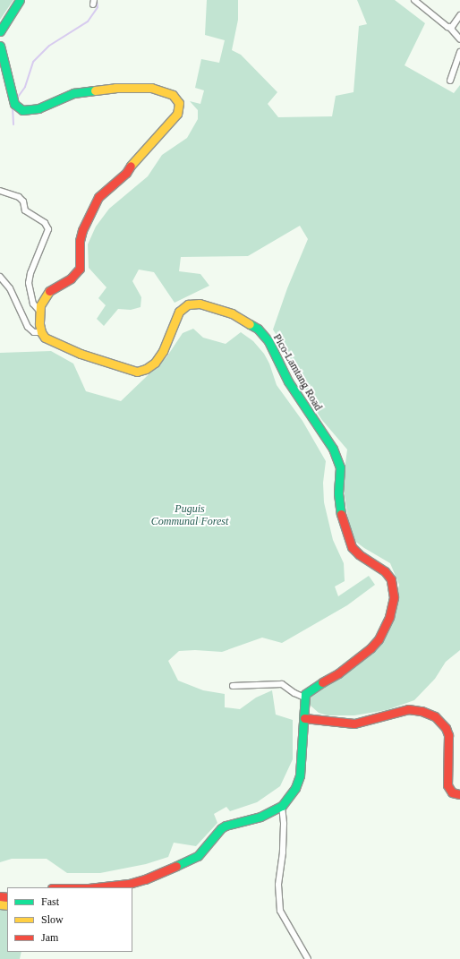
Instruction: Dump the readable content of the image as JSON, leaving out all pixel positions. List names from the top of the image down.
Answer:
{
  "streets": {
    "main road": ["Pico-Lamtang Road"]
  },
  "parks": ["Puguis Communal Forest"],
  "legend": ["Fast", "Slow", "Jam"]
}
